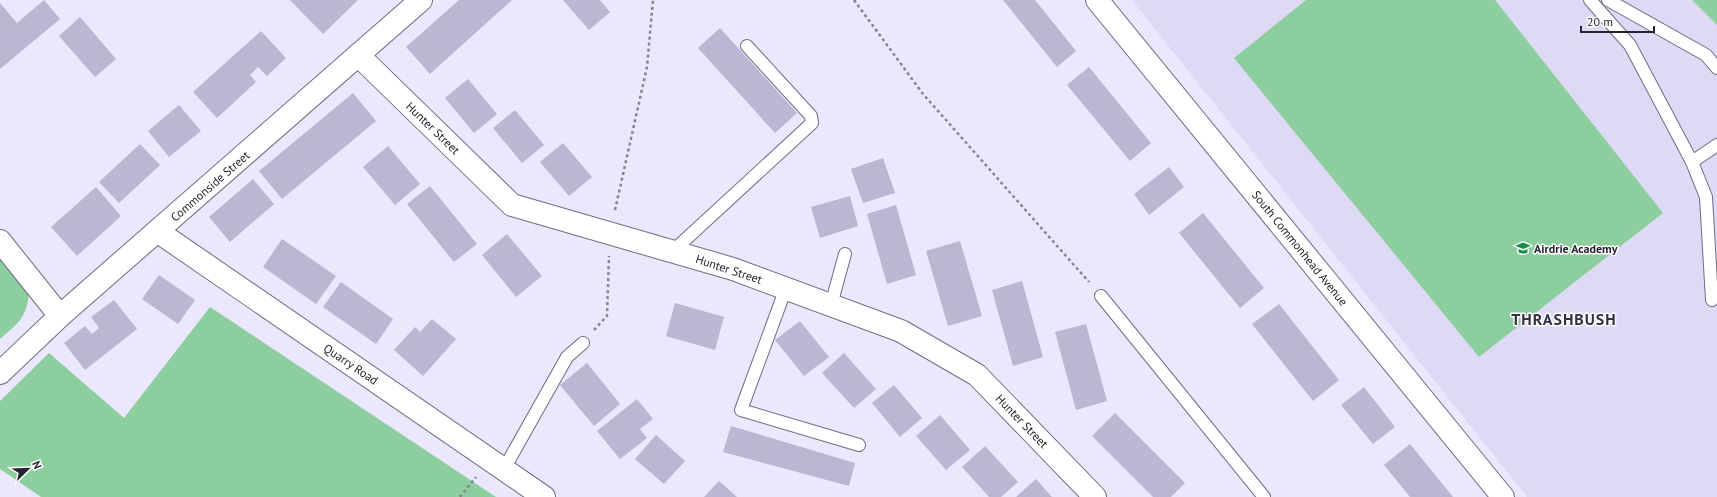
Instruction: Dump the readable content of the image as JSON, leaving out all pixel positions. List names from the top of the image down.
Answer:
{
  "streets": {
    "street": [
      "Hunter Street",
      "Commonside Street",
      "South Commonhead Avenue",
      "Quarry Road"
    ]
  },
  "crossings": [
    ["Hunter Street", "Commonside Street"],
    ["Commonside Street", "Quarry Road"]
  ],
  "districts": ["THRASHBUSH"],
  "places": {
    "school or university": ["Airdrie Academy"]
  },
  "scale_bar": "20 m",
  "north": "top right"
}
